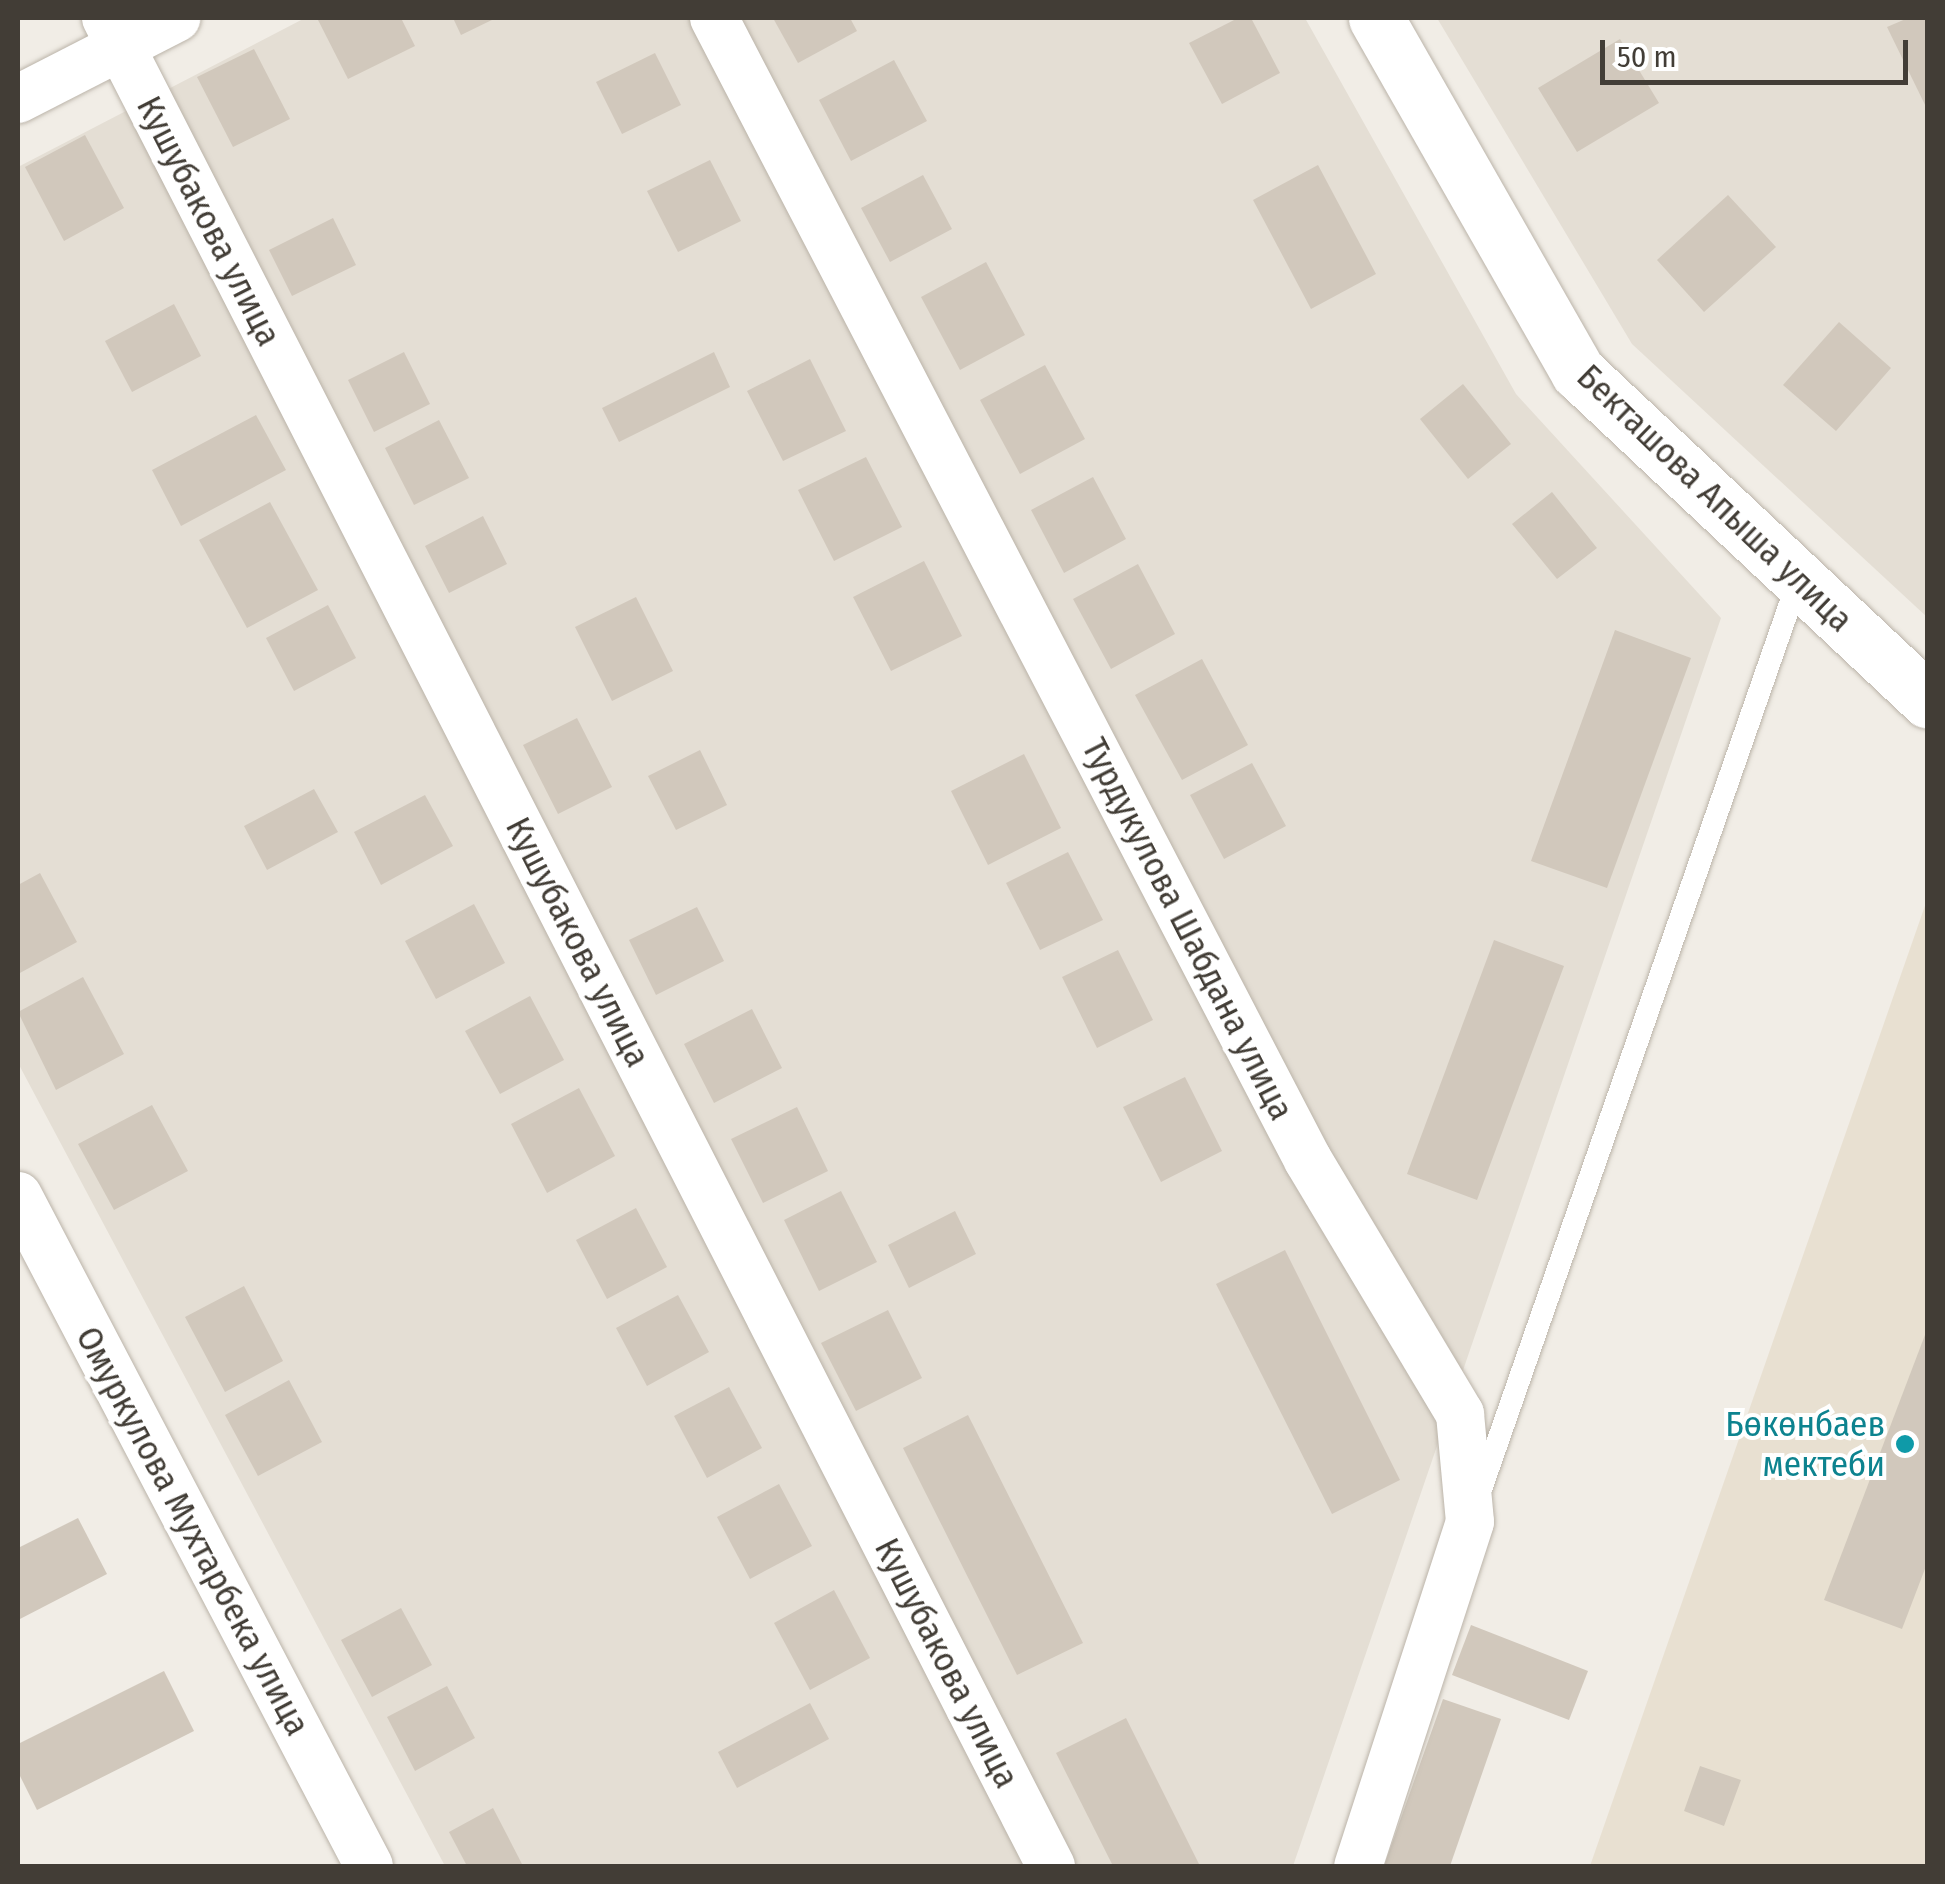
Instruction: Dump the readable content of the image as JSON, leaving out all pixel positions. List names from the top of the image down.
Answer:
{
  "streets": {
    "street": [
      "Кушубакова улица",
      "Бекташова Апыша улица",
      "Турдукулова Шабдана улица",
      "Омуркулова Мухтарбека улица"
    ]
  },
  "places": ["Бөкөнбаев мектеби"],
  "scale_bar": "50 m"
}
